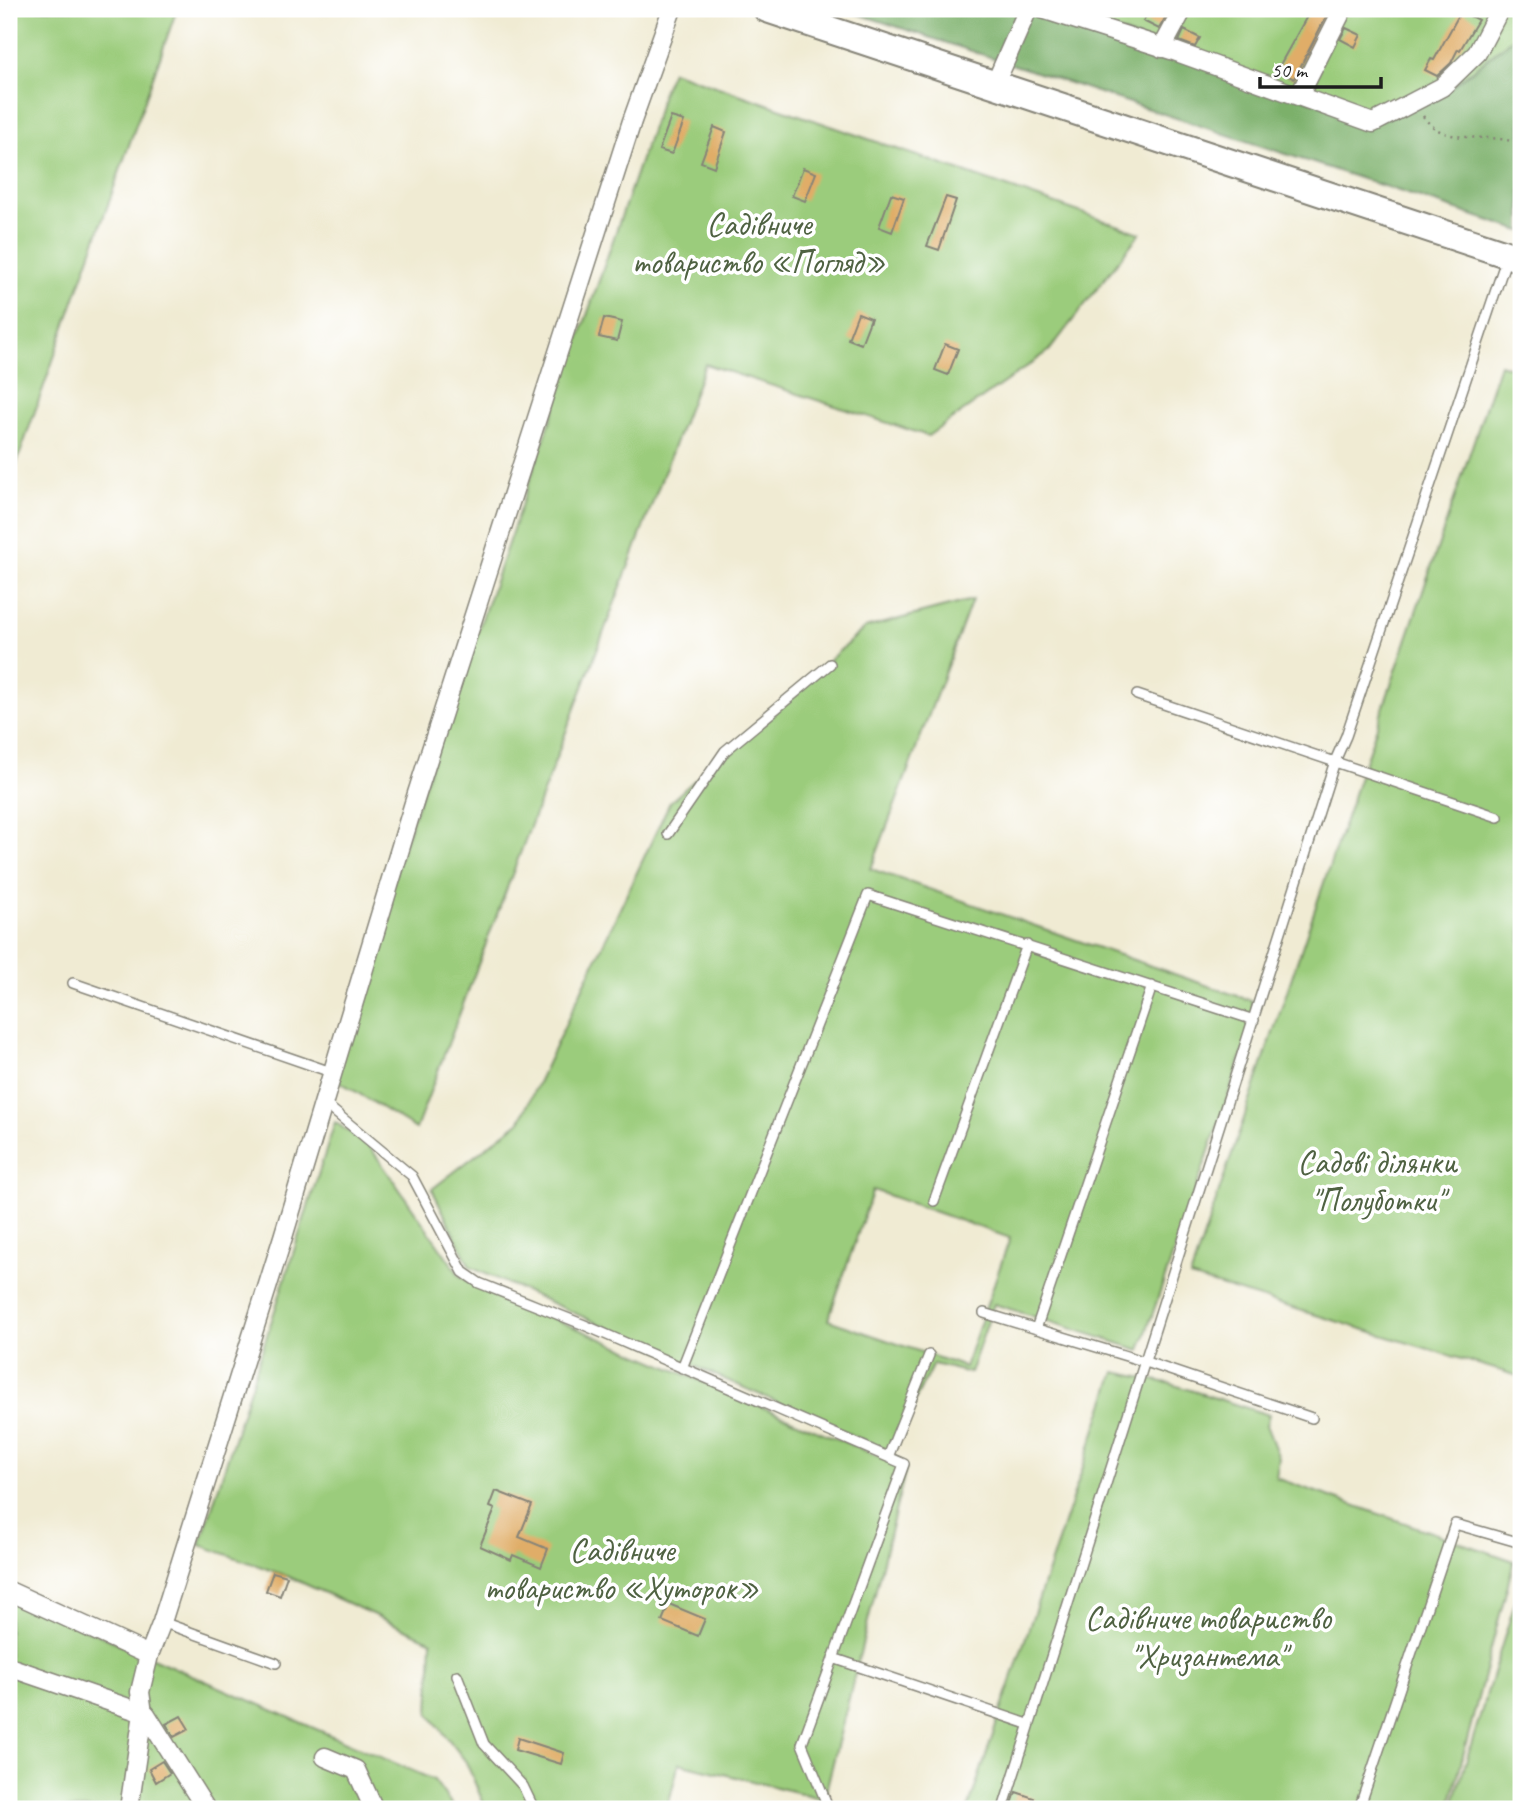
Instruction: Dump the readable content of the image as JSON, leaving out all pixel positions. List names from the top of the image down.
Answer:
{
  "parks": [
    "Садівниче товариство «Погляд»",
    "Садові ділянки \"Полуботки\"",
    "Садівниче товариство «Хуторок»",
    "Садівниче товариство \"Хризантема\""
  ],
  "scale_bar": "50 m"
}
